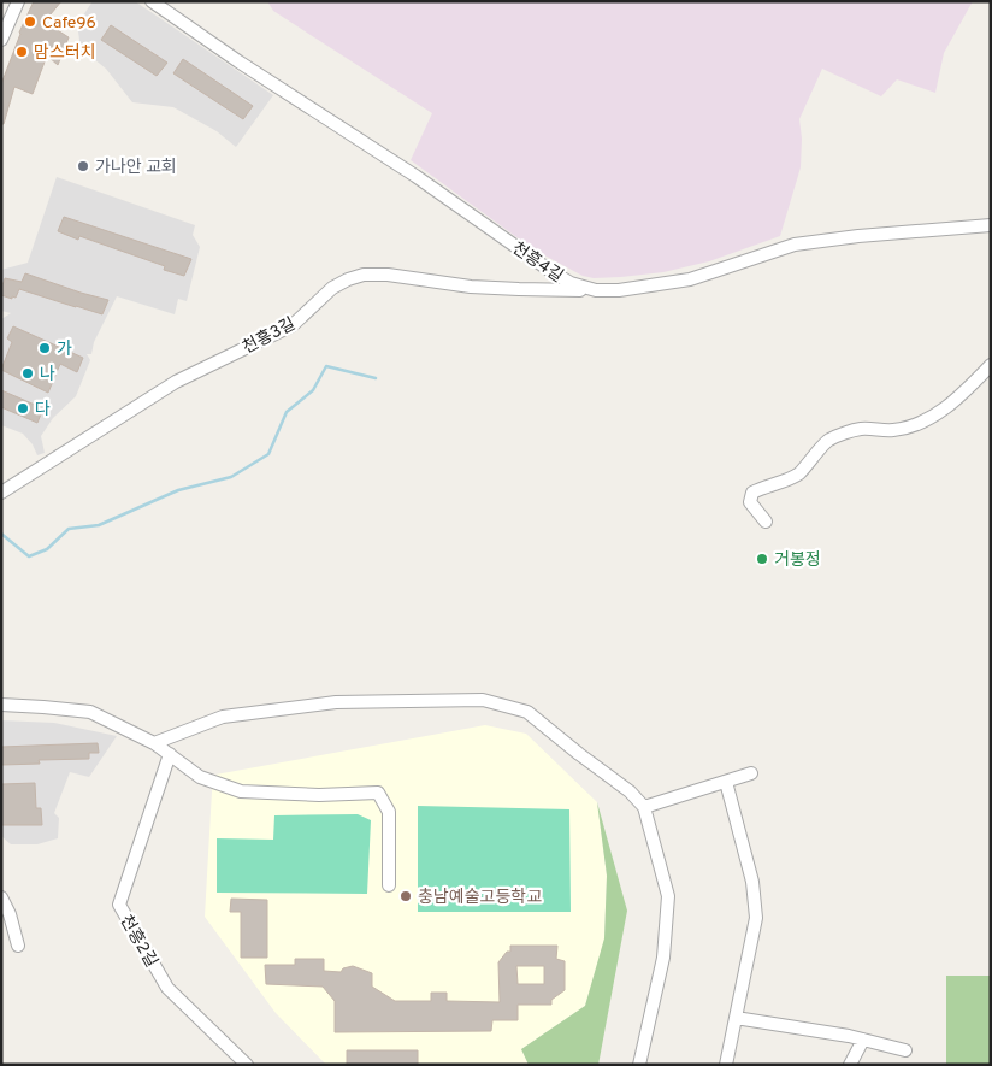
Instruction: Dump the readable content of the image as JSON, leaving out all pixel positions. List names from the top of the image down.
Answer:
{
  "streets": {
    "street": ["천흥4길", "천흥3길", "천흥2길"]
  },
  "crossings": [
    ["천흥4길", "천흥3길"]
  ],
  "places": [
    "Cafe96",
    "맘스터치",
    "가나안 교회",
    "가",
    "나",
    "다",
    "거봉정",
    "충남예술고등학교"
  ]
}
